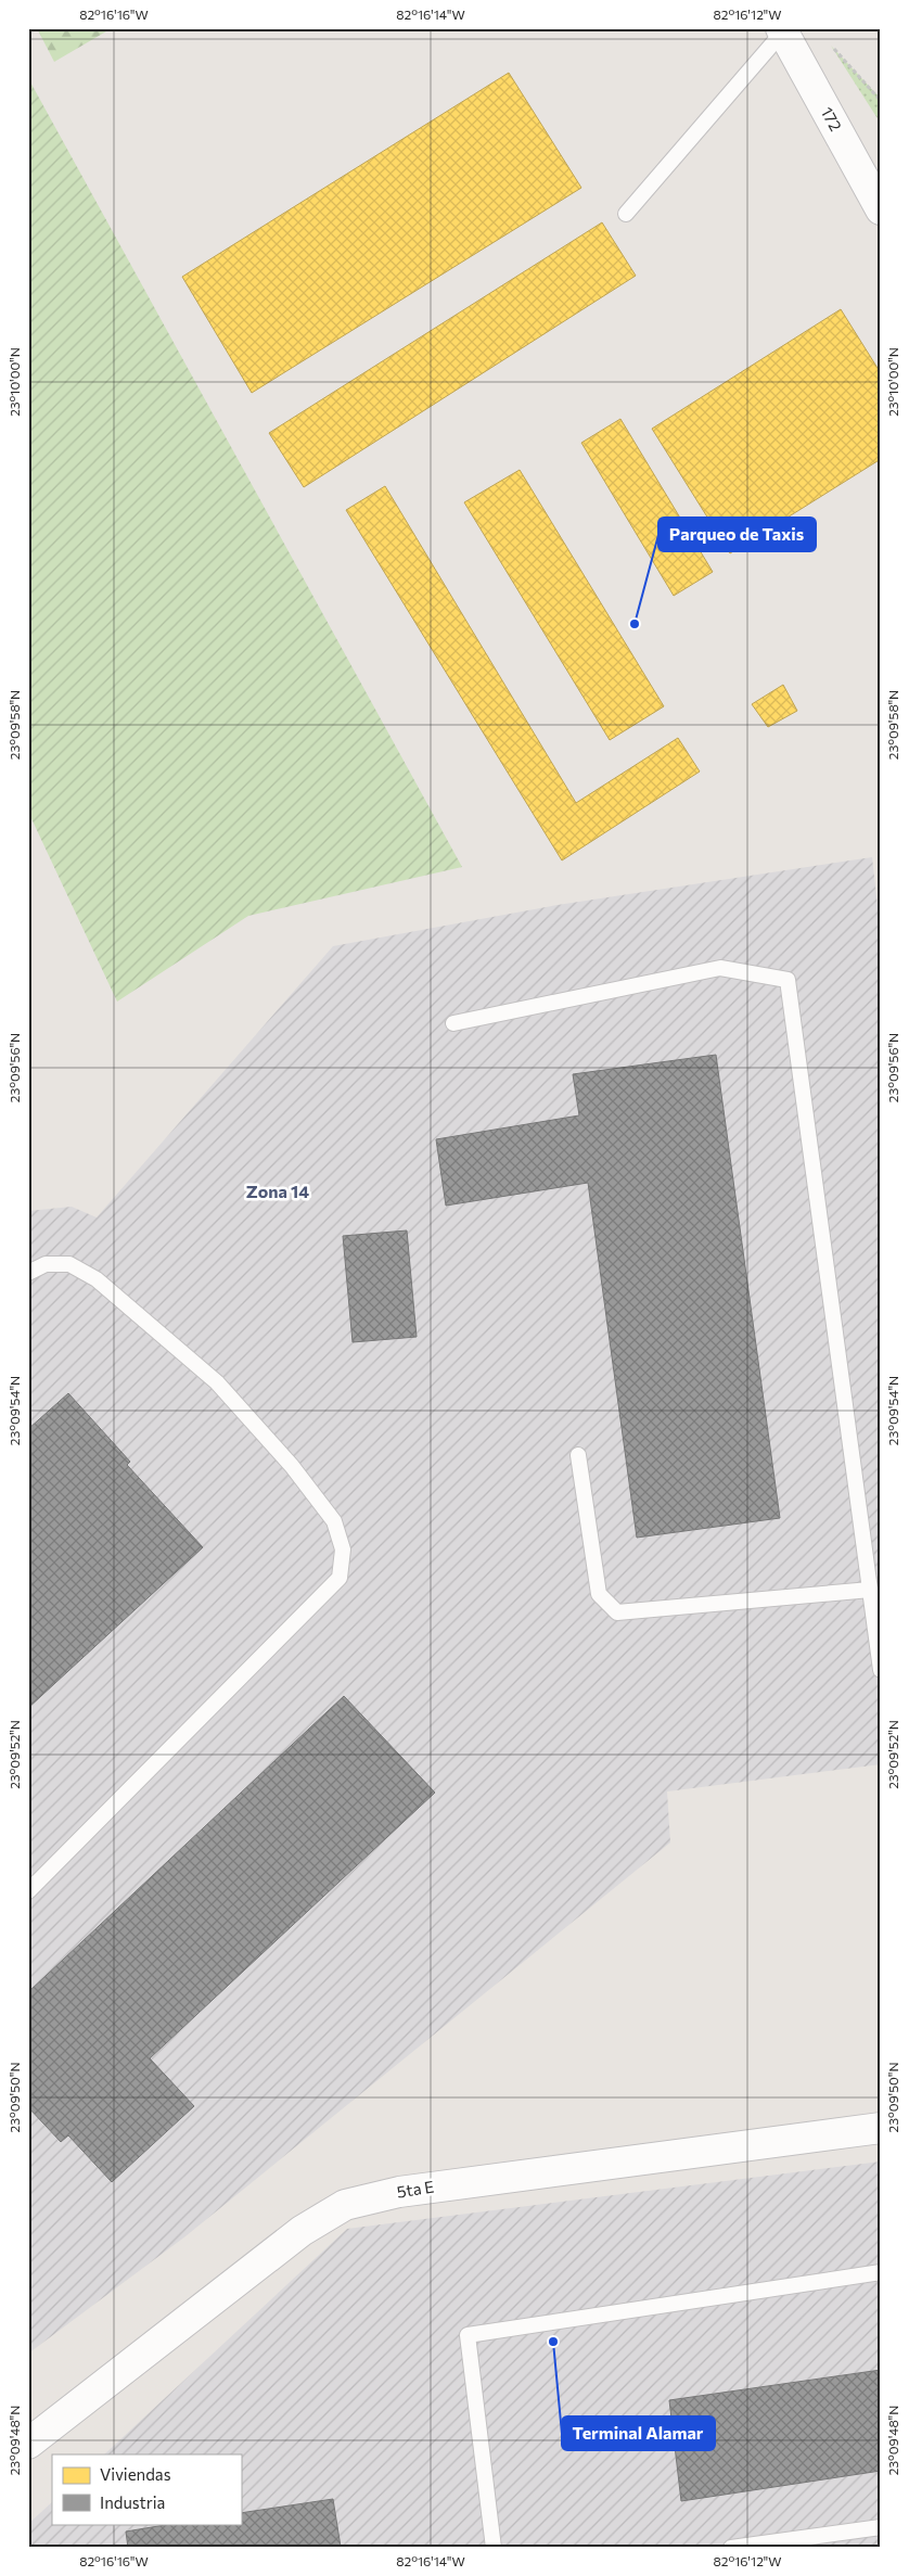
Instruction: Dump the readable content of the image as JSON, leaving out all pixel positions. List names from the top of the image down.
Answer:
{
  "streets": {
    "street": ["172", "5ta E"]
  },
  "districts": ["Zona 14"],
  "places": ["Parqueo de Taxis", "Terminal Alamar"],
  "legend": ["Viviendas", "Industria"],
  "coordinates": [
    "82°16'16\"W",
    "82°16'14\"W",
    "82°16'12\"W",
    "23°10'00\"N",
    "23°09'58\"N",
    "23°09'56\"N",
    "23°09'54\"N",
    "23°09'52\"N",
    "23°09'50\"N",
    "23°09'48\"N"
  ]
}
